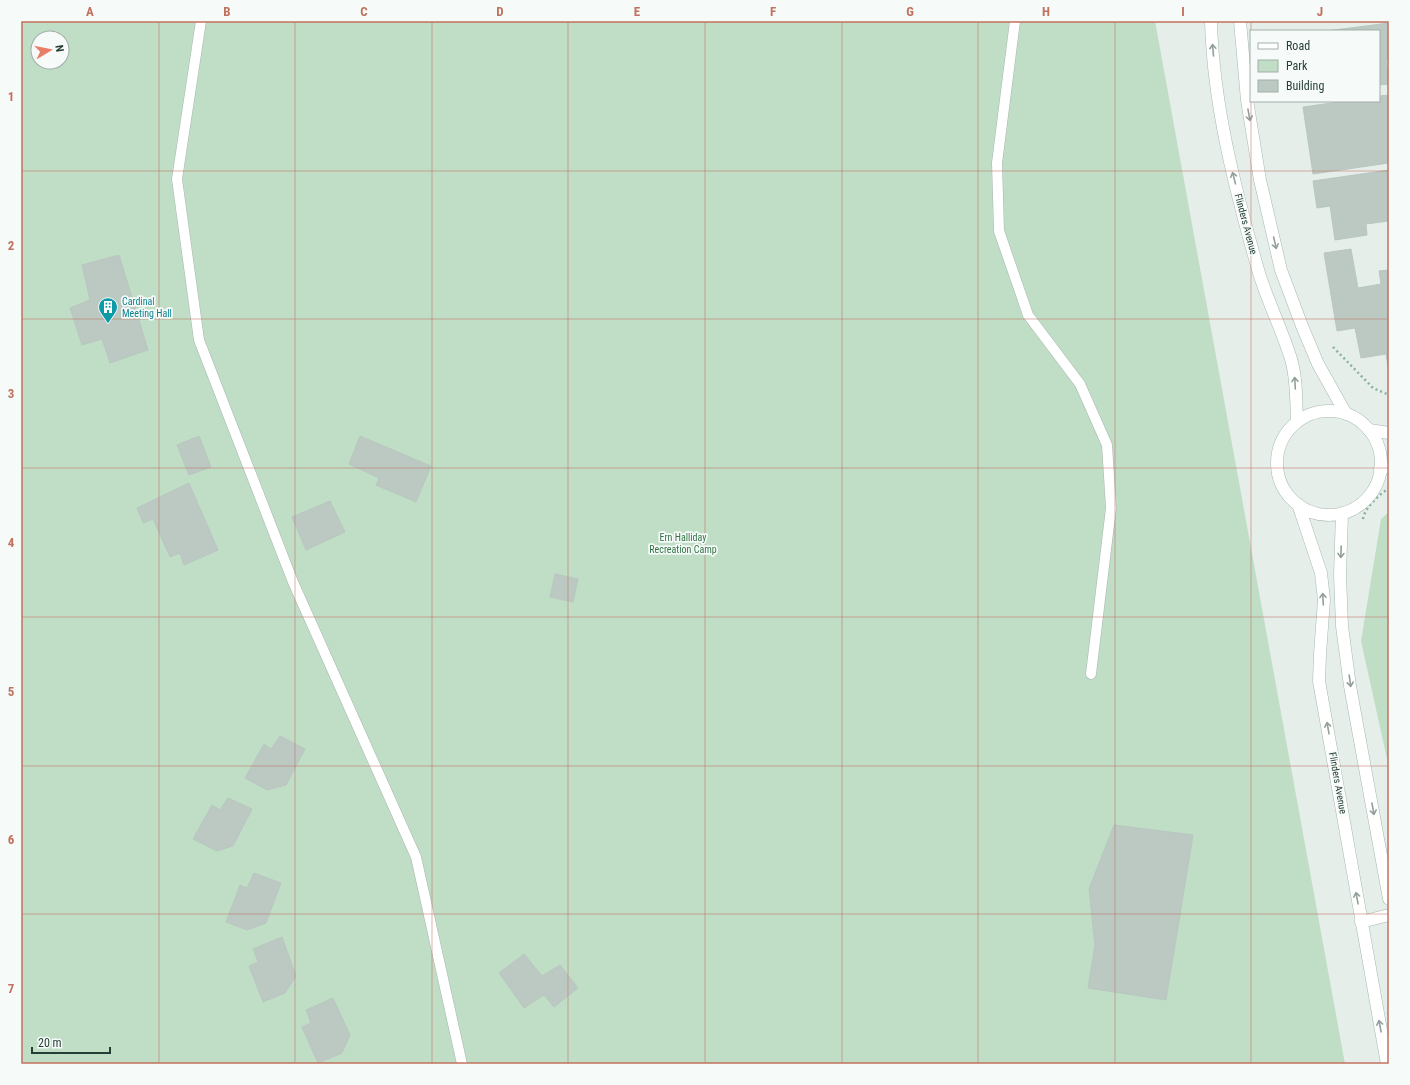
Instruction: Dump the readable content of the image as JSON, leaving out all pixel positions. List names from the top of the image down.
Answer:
{
  "streets": {
    "main road": ["Flinders Avenue"]
  },
  "parks": ["Ern Halliday Recreation Camp"],
  "places": {
    "building": ["Cardinal Meeting Hall"]
  },
  "legend": ["Road", "Park", "Building"],
  "scale_bar": "20 m",
  "north": "right",
  "grid": {
    "columns": [
      "A",
      "B",
      "C",
      "D",
      "E",
      "F",
      "G",
      "H",
      "I",
      "J"
    ],
    "rows": [
      "1",
      "2",
      "3",
      "4",
      "5",
      "6",
      "7"
    ]
  }
}
